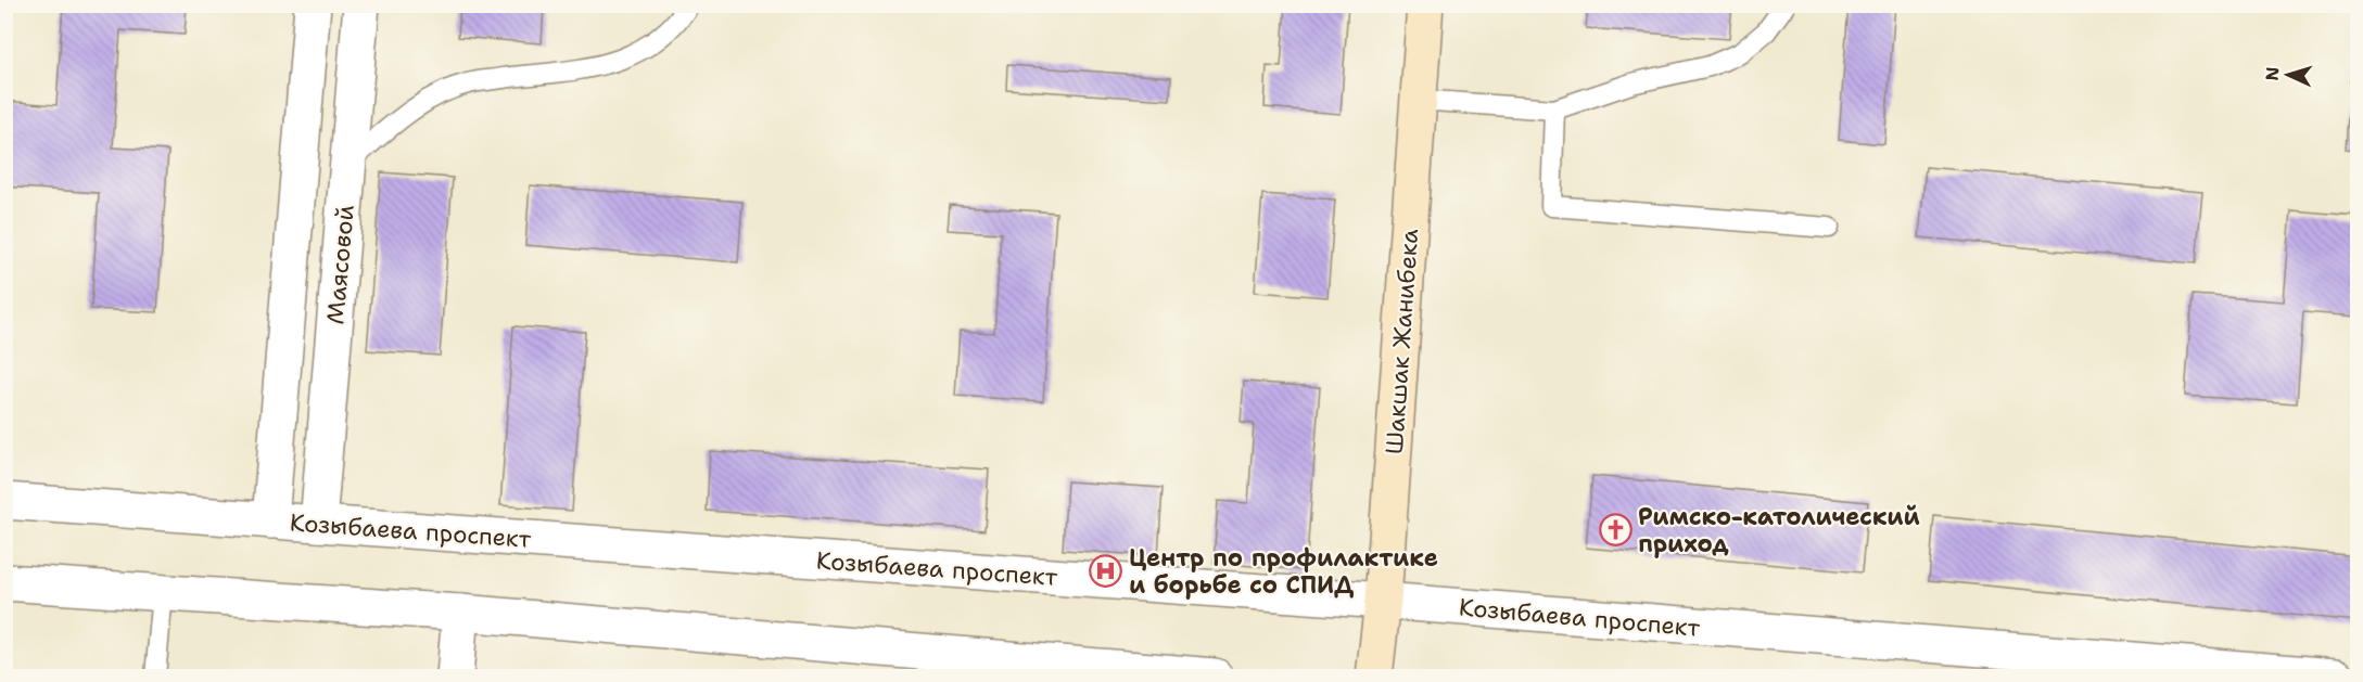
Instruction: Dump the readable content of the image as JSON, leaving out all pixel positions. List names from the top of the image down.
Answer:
{
  "streets": {
    "street": ["Маясовой", "Шакшак Жанибека", "Козыбаева проспект"]
  },
  "crossings": [
    ["Маясовой", "Козыбаева проспект"],
    ["Шакшак Жанибека", "Козыбаева проспект"]
  ],
  "places": {
    "church": ["Римско-католический приход"],
    "hospital": ["Центр по профилактике и борьбе со СПИД"]
  },
  "north": "left"
}
